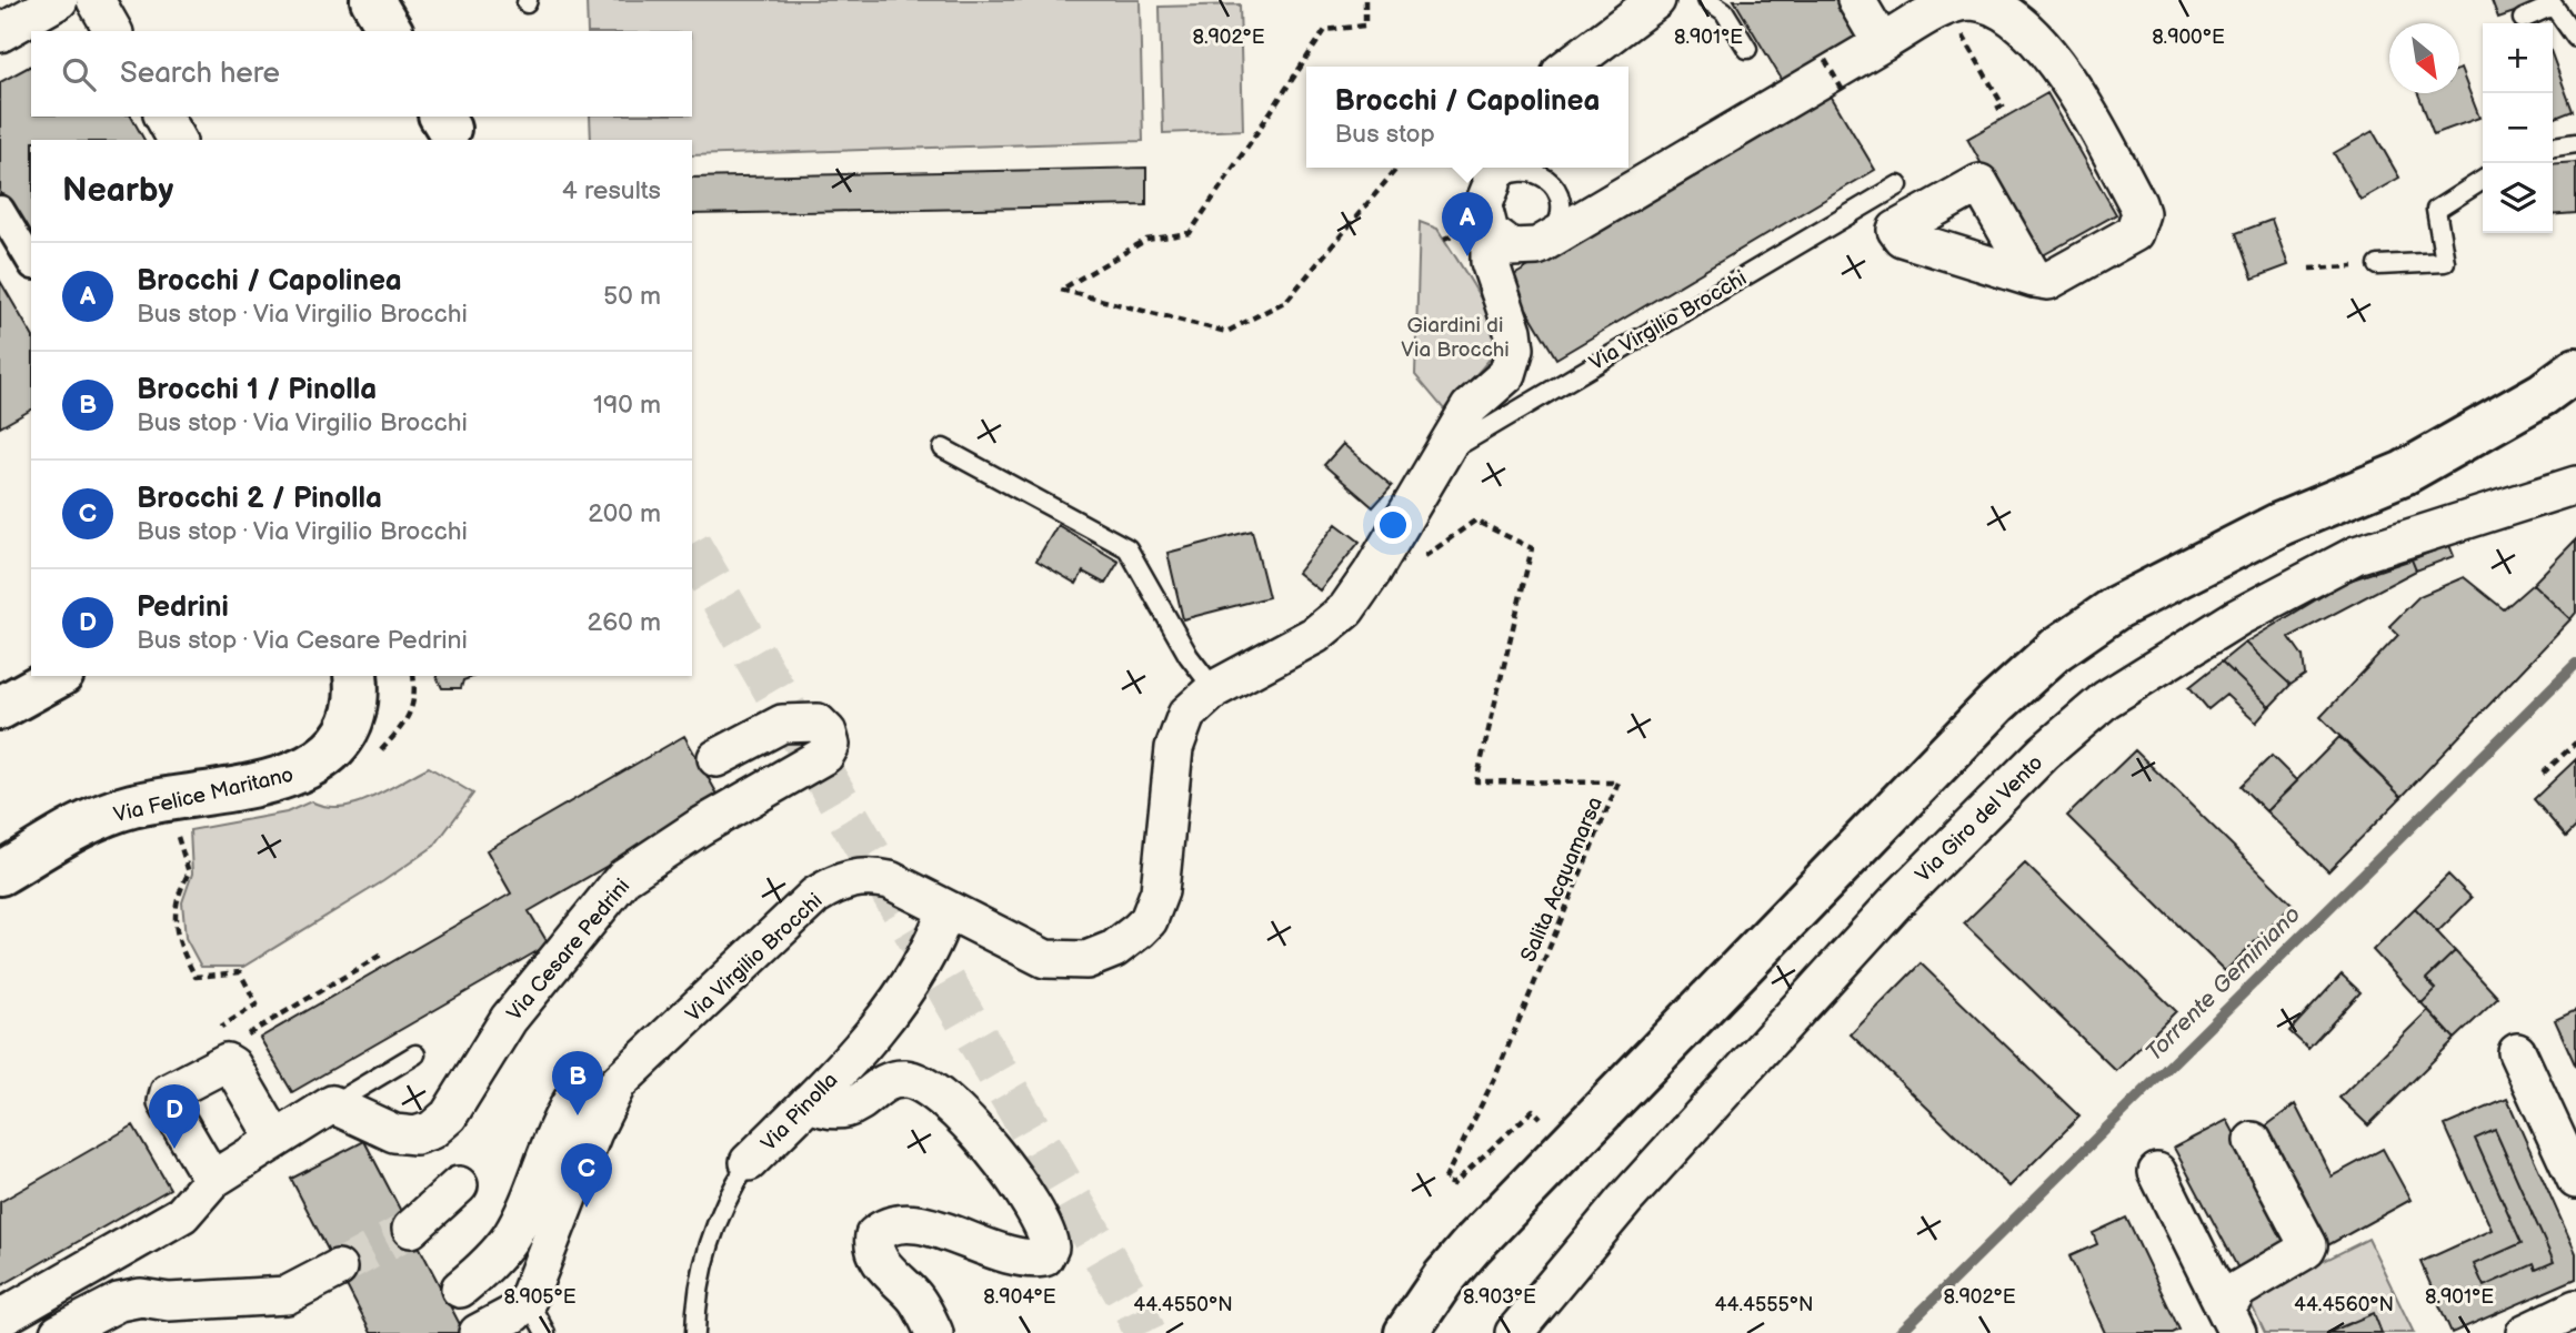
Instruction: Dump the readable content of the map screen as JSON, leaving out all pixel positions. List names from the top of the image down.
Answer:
{
  "streets": {
    "main road": ["Via Felice Maritano"],
    "street": [
      "Via Virgilio Brocchi",
      "Via Giro del Vento",
      "Via Cesare Pedrini",
      "Via Pinolla"
    ],
    "path": ["Salita Acquamarsa"]
  },
  "crossings": [
    ["Via Virgilio Brocchi", "Via Pinolla"]
  ],
  "water": ["Torrente Geminiano"],
  "parks": ["Giardini di Via Brocchi"],
  "north": "bottom right",
  "page": {
    "map_buttons": ["+", "−"],
    "search": "Search here",
    "popup": ["Brocchi / Capolinea", "Bus stop"],
    "heading": ["Nearby", "4 results"],
    "pins": [
      "A",
      "B",
      "D",
      "C"
    ],
    "list": [
      {
        "mark": "A",
        "name": "Brocchi / Capolinea",
        "note": "Bus stop · Via Virgilio Brocchi",
        "value": "50 m"
      },
      {
        "mark": "B",
        "name": "Brocchi 1 / Pinolla",
        "note": "Bus stop · Via Virgilio Brocchi",
        "value": "190 m"
      },
      {
        "mark": "C",
        "name": "Brocchi 2 / Pinolla",
        "note": "Bus stop · Via Virgilio Brocchi",
        "value": "200 m"
      },
      {
        "mark": "D",
        "name": "Pedrini",
        "note": "Bus stop · Via Cesare Pedrini",
        "value": "260 m"
      }
    ]
  },
  "coordinates": [
    "8.902°E",
    "8.901°E",
    "8.900°E",
    "8.905°E",
    "8.904°E",
    "8.903°E",
    "44.4550°N",
    "44.4555°N",
    "44.4560°N"
  ]
}
